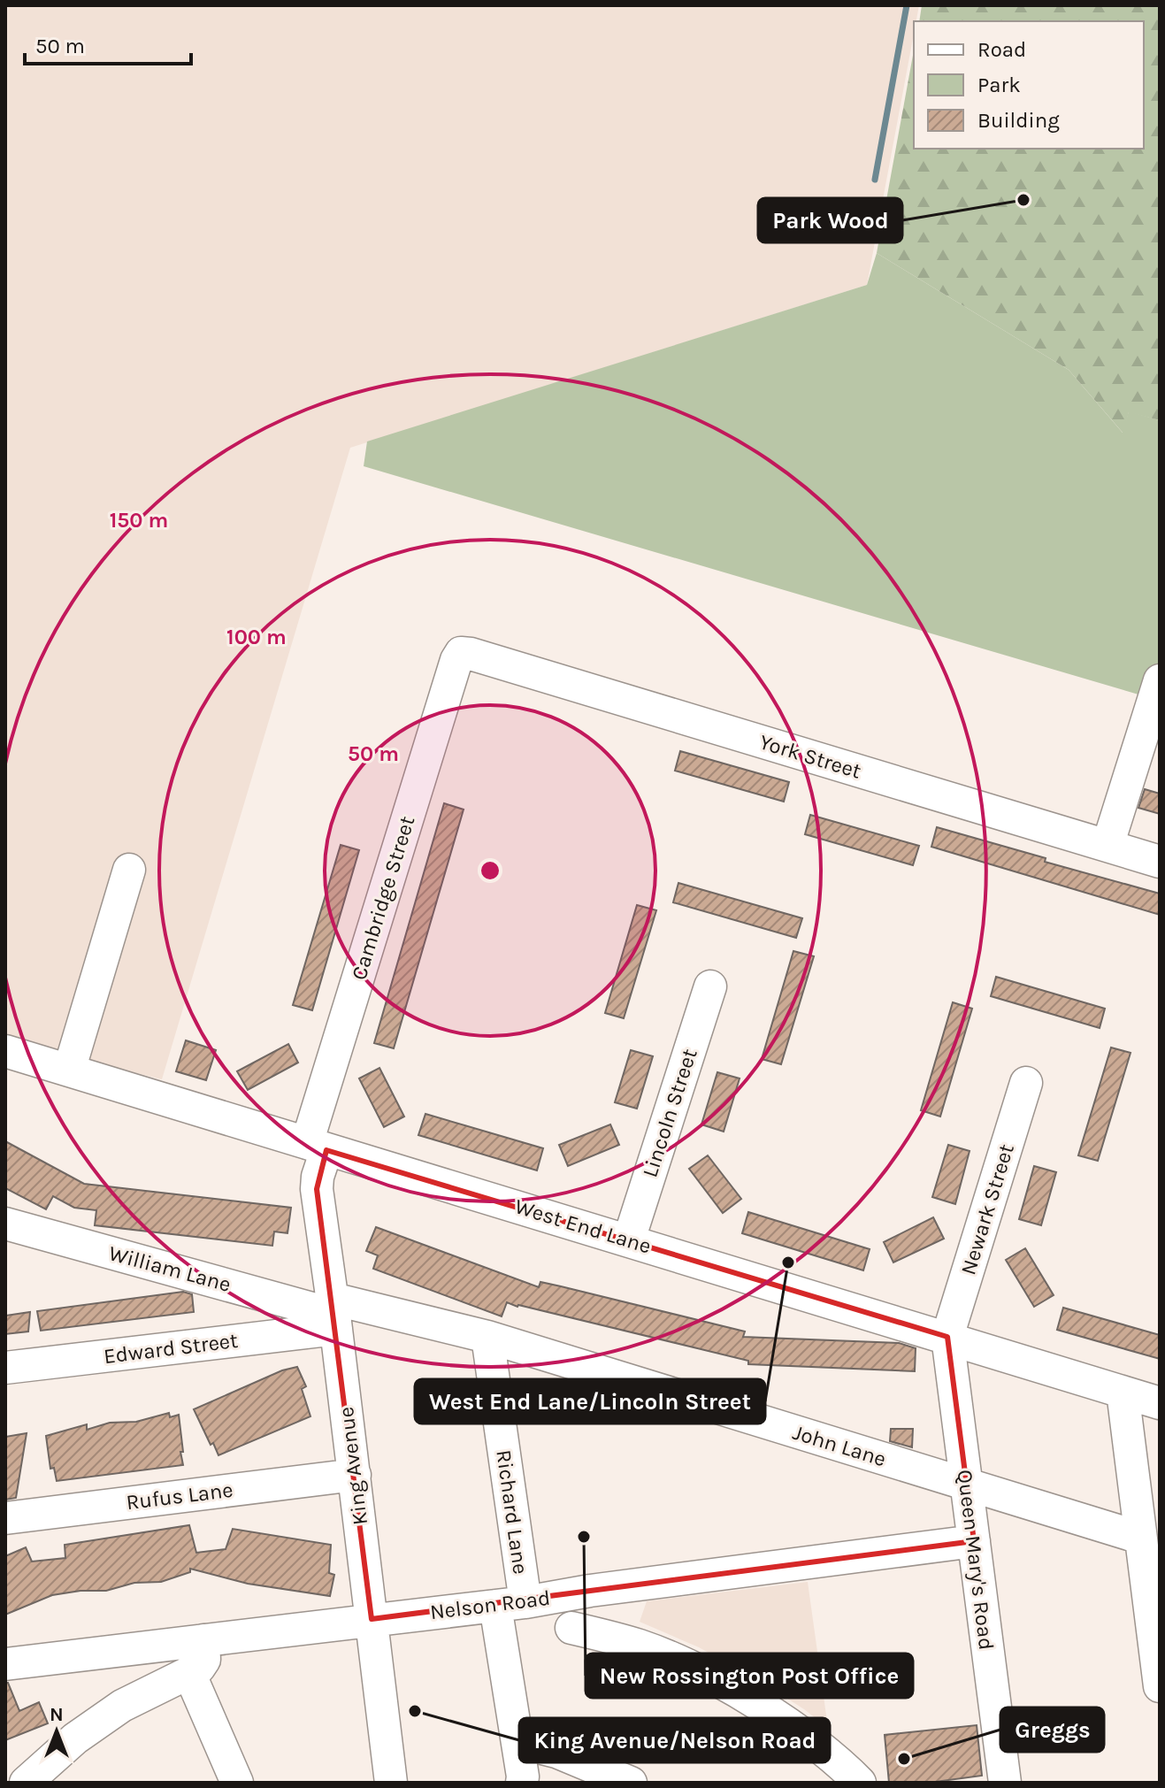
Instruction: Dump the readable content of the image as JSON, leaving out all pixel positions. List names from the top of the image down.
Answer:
{
  "streets": {
    "street": [
      "York Street",
      "Cambridge Street",
      "Lincoln Street",
      "Newark Street",
      "West End Lane",
      "William Lane",
      "Edward Street",
      "John Lane",
      "King Avenue",
      "Rufus Lane",
      "Richard Lane",
      "Queen Mary's Road",
      "Nelson Road"
    ]
  },
  "crossings": [
    ["York Street", "Cambridge Street"],
    ["Cambridge Street", "West End Lane"],
    ["Cambridge Street", "King Avenue"],
    ["Lincoln Street", "West End Lane"],
    ["Newark Street", "West End Lane"],
    ["Newark Street", "Queen Mary's Road"],
    ["West End Lane", "King Avenue"],
    ["West End Lane", "Queen Mary's Road"],
    ["William Lane", "Edward Street"],
    ["William Lane", "John Lane"],
    ["William Lane", "King Avenue"],
    ["Edward Street", "John Lane"],
    ["Edward Street", "King Avenue"],
    ["John Lane", "King Avenue"],
    ["John Lane", "Richard Lane"],
    ["John Lane", "Queen Mary's Road"],
    ["King Avenue", "Rufus Lane"],
    ["King Avenue", "Nelson Road"],
    ["Richard Lane", "Nelson Road"],
    ["Queen Mary's Road", "Nelson Road"]
  ],
  "places": [
    "Park Wood",
    "West End Lane/Lincoln Street",
    "New Rossington Post Office",
    "King Avenue/Nelson Road",
    "Greggs"
  ],
  "legend": ["Road", "Park", "Building"],
  "scale_bar": "50 m",
  "north": "top",
  "rings": ["150 m", "100 m", "50 m"]
}
